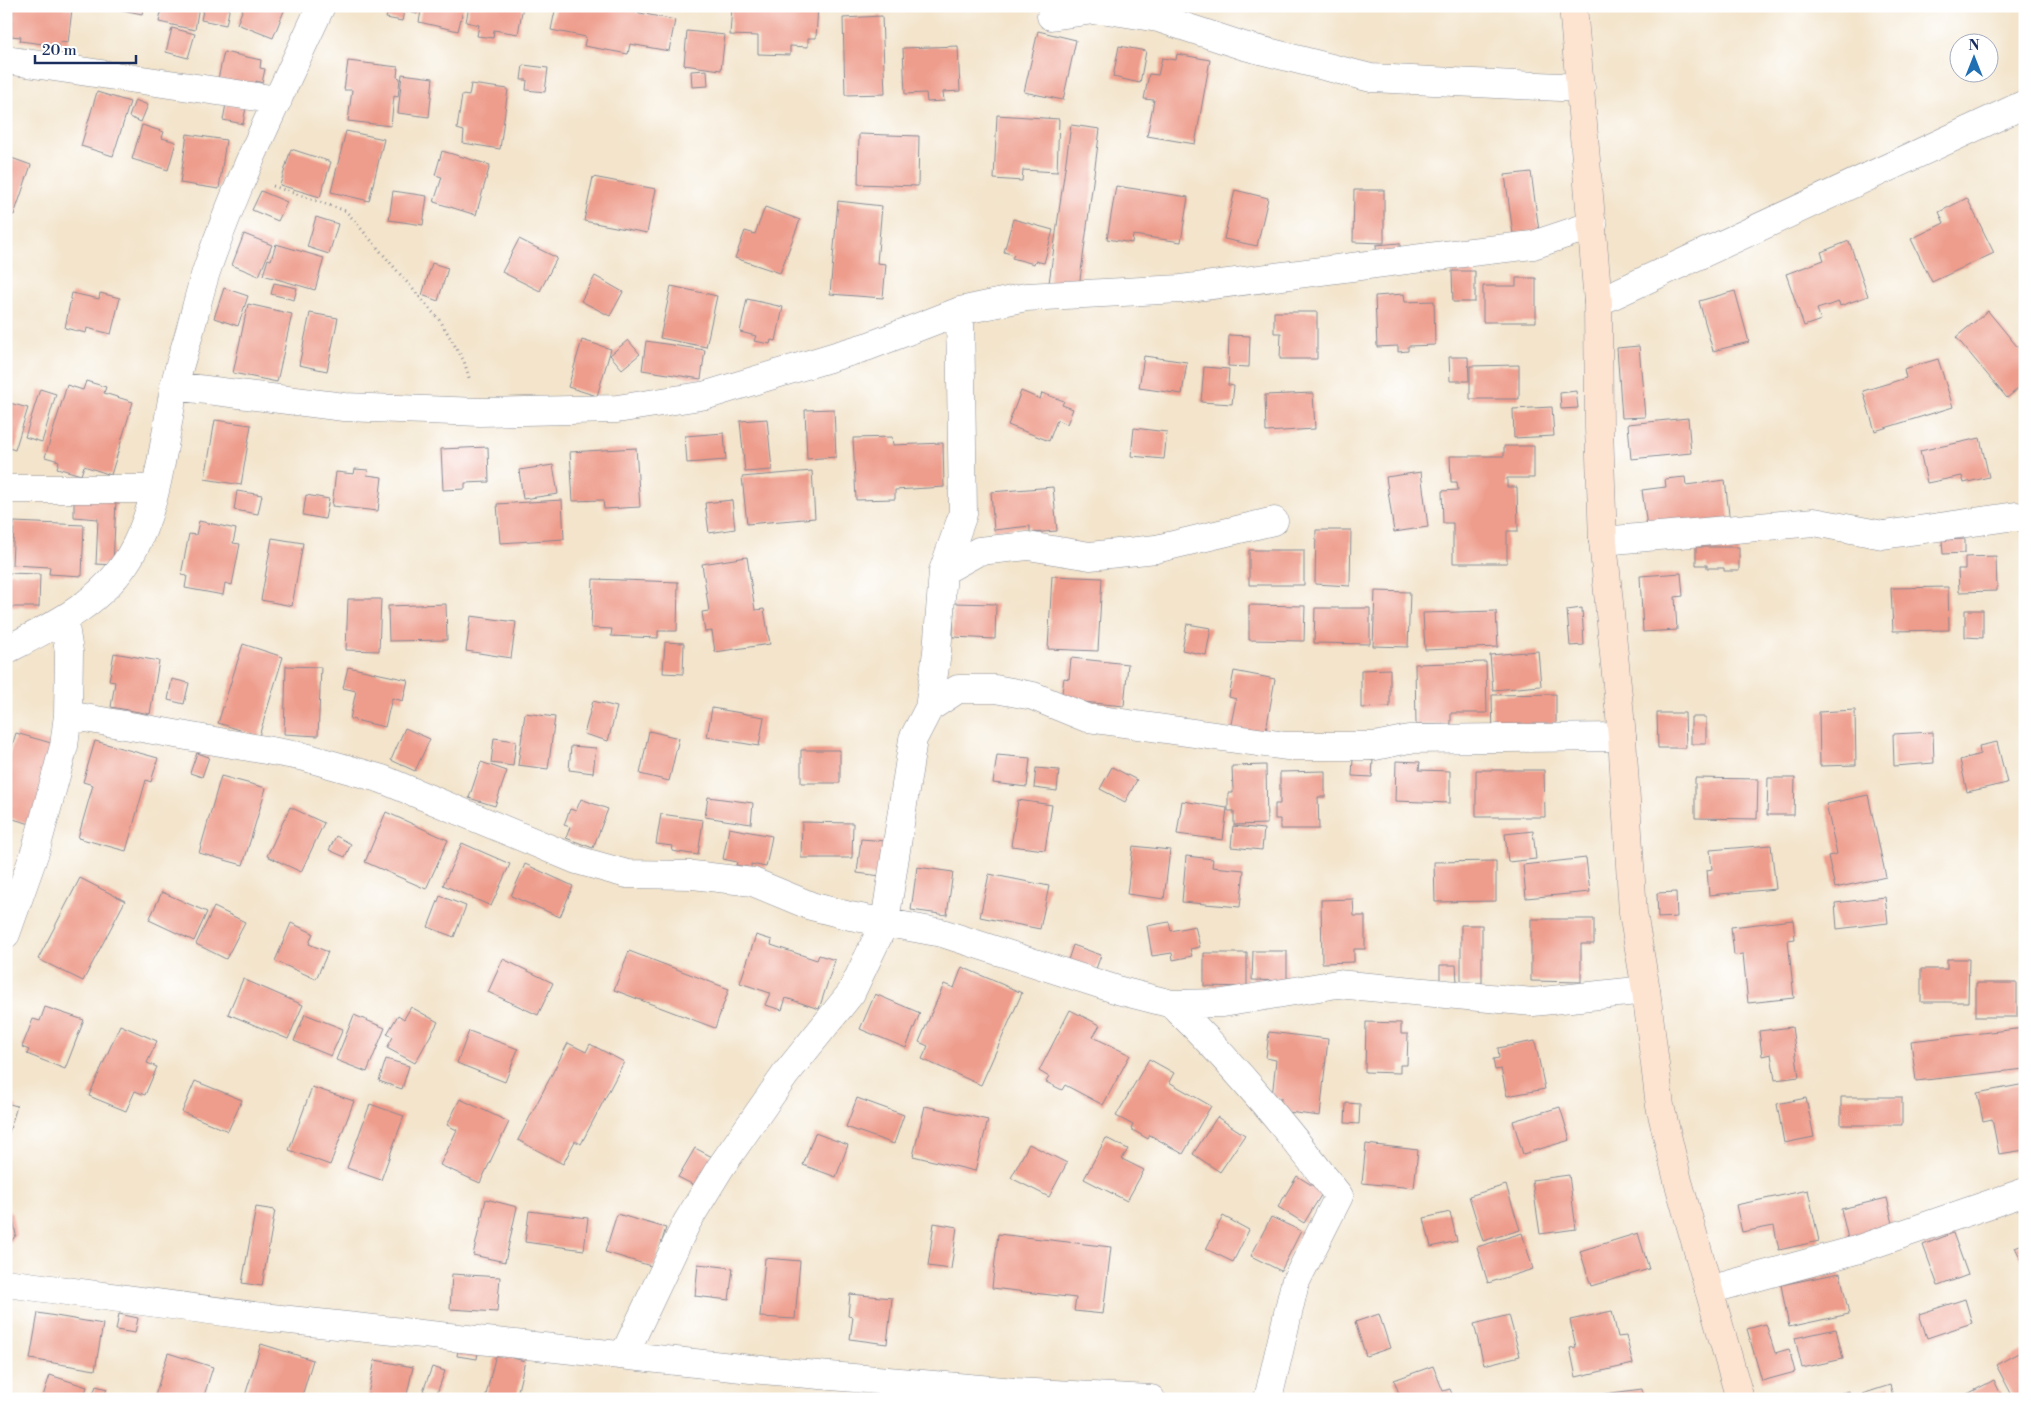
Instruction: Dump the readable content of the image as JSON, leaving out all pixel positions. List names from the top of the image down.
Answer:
{
  "scale_bar": "20 m",
  "north": "top"
}
